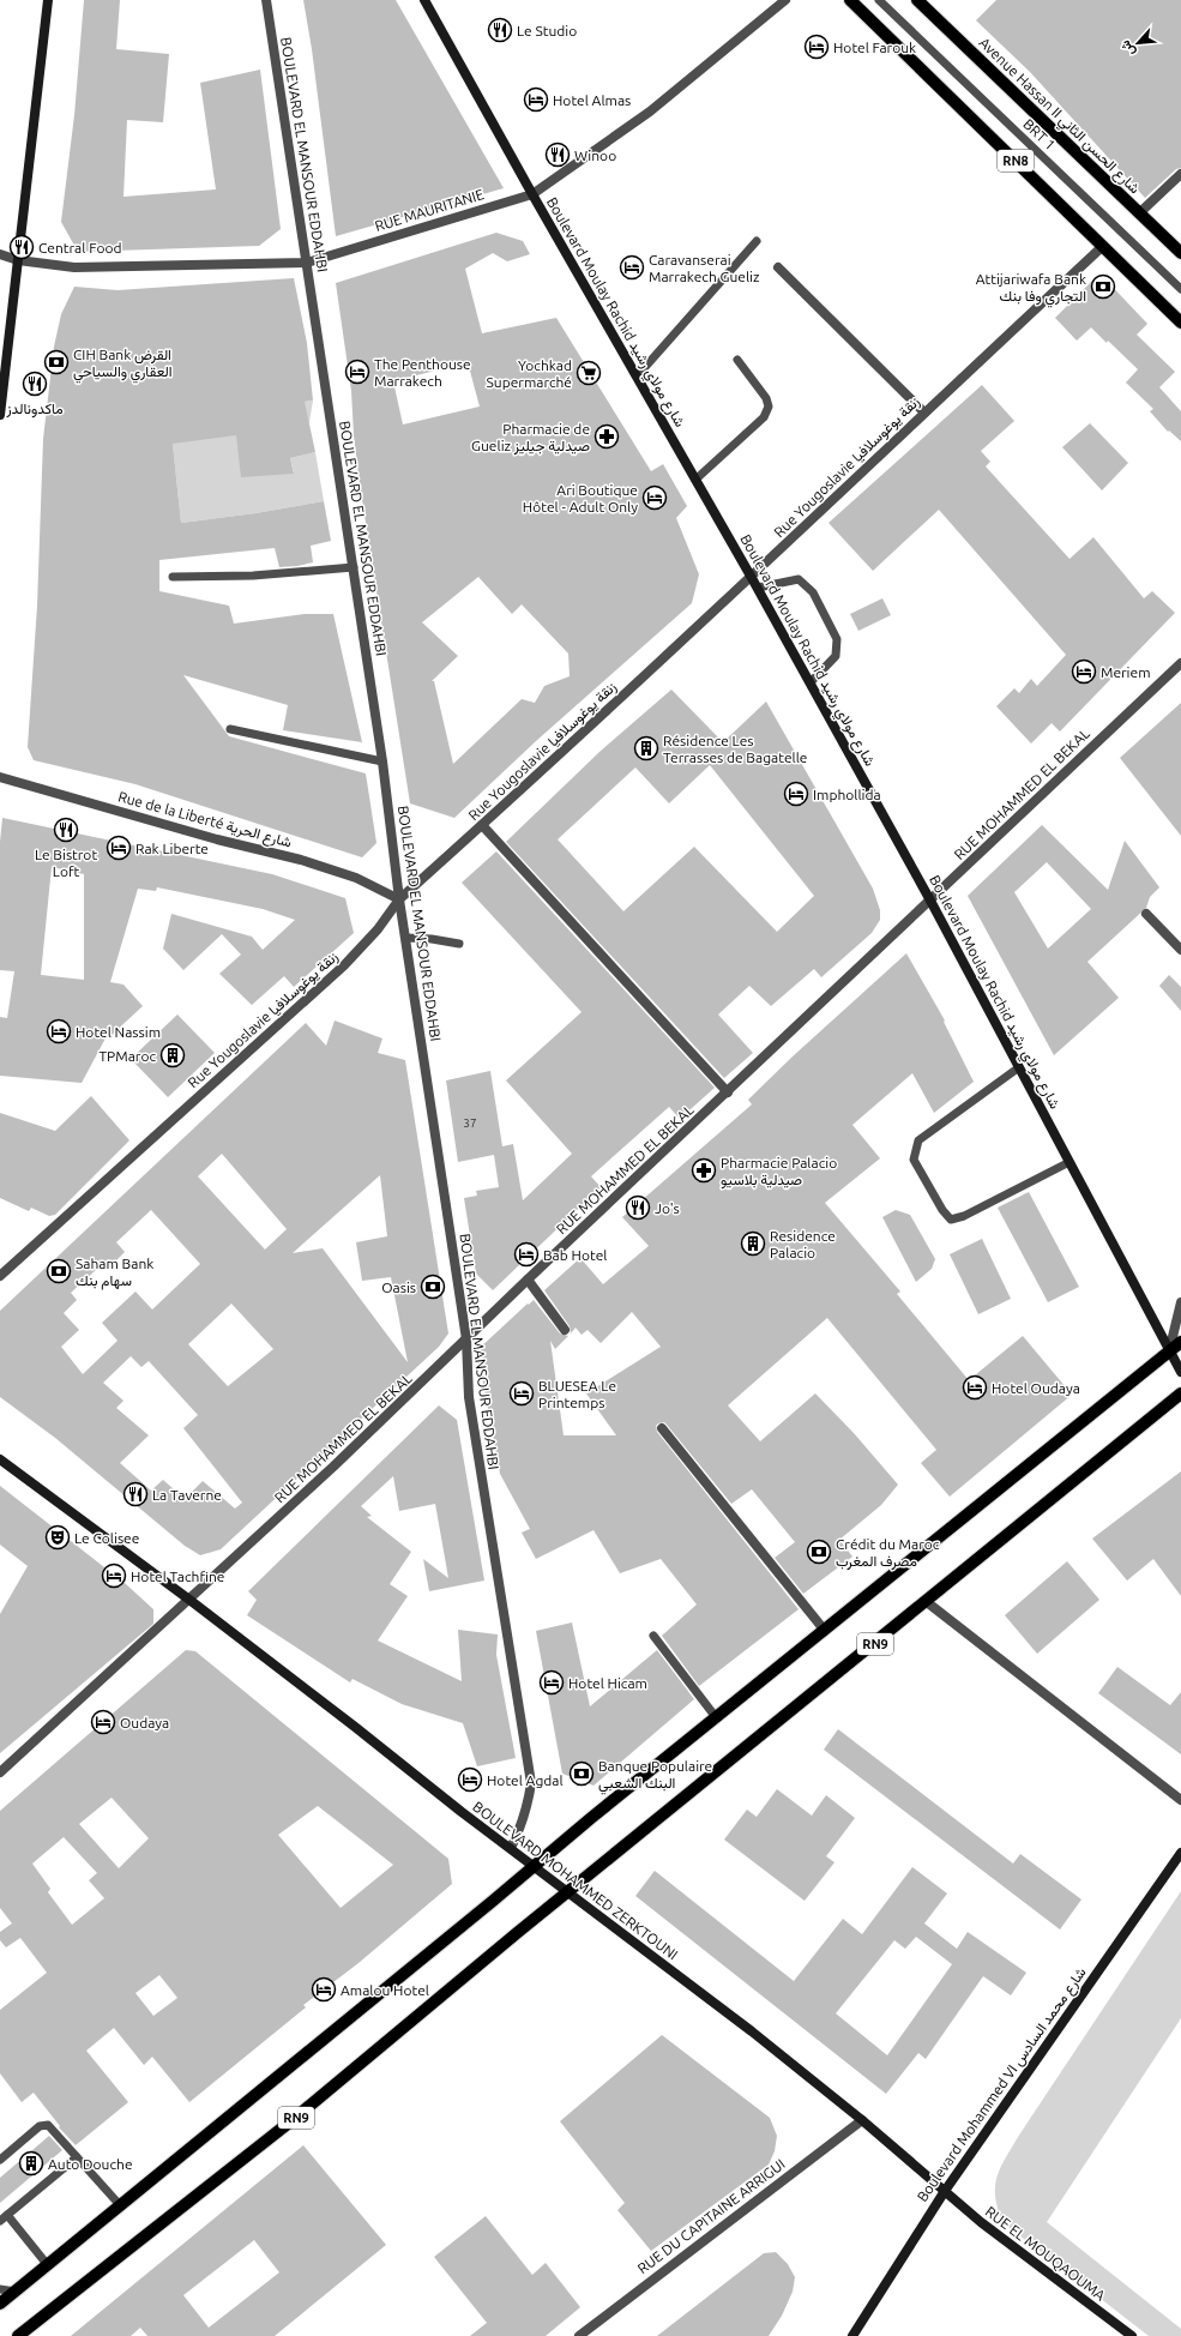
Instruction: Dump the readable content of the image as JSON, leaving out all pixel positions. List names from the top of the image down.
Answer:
{
  "streets": {
    "main road": ["Avenue Hassan II شارع الحسن الثاني", "RN8", "RN9"],
    "street": [
      "BOULEVARD EL MANSOUR EDDAHBI",
      "RUE MAURITANIE",
      "Boulevard Moulay Rachid شارع مولاي رشيد",
      "Rue Yougoslavie زنقة يوغوسلافيا",
      "RUE MOHAMMED EL BEKAL",
      "Rue de la Liberté شارع الحرية",
      "BOULEVARD MOHAMMED ZERKTOUNI",
      "Boulevard Mohammed VI شارع محمد السادس",
      "RUE DU CAPITAINE ARRIGUI",
      "RUE EL MOUQAOUMA"
    ],
    "lane": ["BRT 1"]
  },
  "crossings": [
    ["BOULEVARD EL MANSOUR EDDAHBI", "RUE MAURITANIE"],
    ["BOULEVARD EL MANSOUR EDDAHBI", "Rue Yougoslavie زنقة يوغوسلافيا"],
    ["BOULEVARD EL MANSOUR EDDAHBI", "RUE MOHAMMED EL BEKAL"],
    ["BOULEVARD EL MANSOUR EDDAHBI", "Rue de la Liberté شارع الحرية"],
    ["BOULEVARD EL MANSOUR EDDAHBI", "BOULEVARD MOHAMMED ZERKTOUNI"],
    ["RN8", "Rue Yougoslavie زنقة يوغوسلافيا"],
    ["RUE MAURITANIE", "Boulevard Moulay Rachid شارع مولاي رشيد"],
    ["Boulevard Moulay Rachid شارع مولاي رشيد", "Rue Yougoslavie زنقة يوغوسلافيا"],
    ["Boulevard Moulay Rachid شارع مولاي رشيد", "RUE MOHAMMED EL BEKAL"],
    ["Rue Yougoslavie زنقة يوغوسلافيا", "Rue de la Liberté شارع الحرية"],
    ["RUE MOHAMMED EL BEKAL", "BOULEVARD MOHAMMED ZERKTOUNI"],
    ["RN9", "BOULEVARD MOHAMMED ZERKTOUNI"],
    ["BOULEVARD MOHAMMED ZERKTOUNI", "Boulevard Mohammed VI شارع محمد السادس"],
    ["BOULEVARD MOHAMMED ZERKTOUNI", "RUE DU CAPITAINE ARRIGUI"],
    ["BOULEVARD MOHAMMED ZERKTOUNI", "RUE EL MOUQAOUMA"],
    ["Boulevard Mohammed VI شارع محمد السادس", "RUE EL MOUQAOUMA"]
  ],
  "places": {
    "restaurant": [
      "Le Studio",
      "Winoo",
      "Central Food",
      "ماكدونالدز",
      "Le Bistrot Loft",
      "Jo's",
      "La Taverne"
    ],
    "hotel": [
      "Hotel Farouk",
      "Hotel Almas",
      "Caravanserai Marrakech Gueliz",
      "The Penthouse Marrakech",
      "Ari Boutique Hôtel - Adult Only",
      "Meriem",
      "Imphollida",
      "Rak Liberte",
      "Hotel Nassim",
      "Bab Hotel",
      "Hotel Oudaya",
      "BLUESEA Le Printemps",
      "Hotel Tachfine",
      "Hotel Hicam",
      "Oudaya",
      "Hotel Agdal",
      "Amalou Hotel"
    ],
    "bank": [
      "Attijariwafa Bank التجاري وفا بنك",
      "CIH Bank القرض العقاري والسياحي",
      "Saham Bank سهام بنك",
      "Oasis",
      "Crédit du Maroc مصرف المغرب",
      "Banque Populaire البنك الشعبي"
    ],
    "supermarket": ["Yochkad Supermarché"],
    "pharmacy": ["Pharmacie de Gueliz صيدلية جيليز", "Pharmacie Palacio صيدلية بلاسيو"],
    "building": [
      "Résidence Les Terrasses de Bagatelle",
      "TPMaroc",
      "Residence Palacio",
      "Auto Douche"
    ],
    "theatre": ["Le Colisee"]
  },
  "house_numbers": ["37"],
  "north": "bottom left"
}
